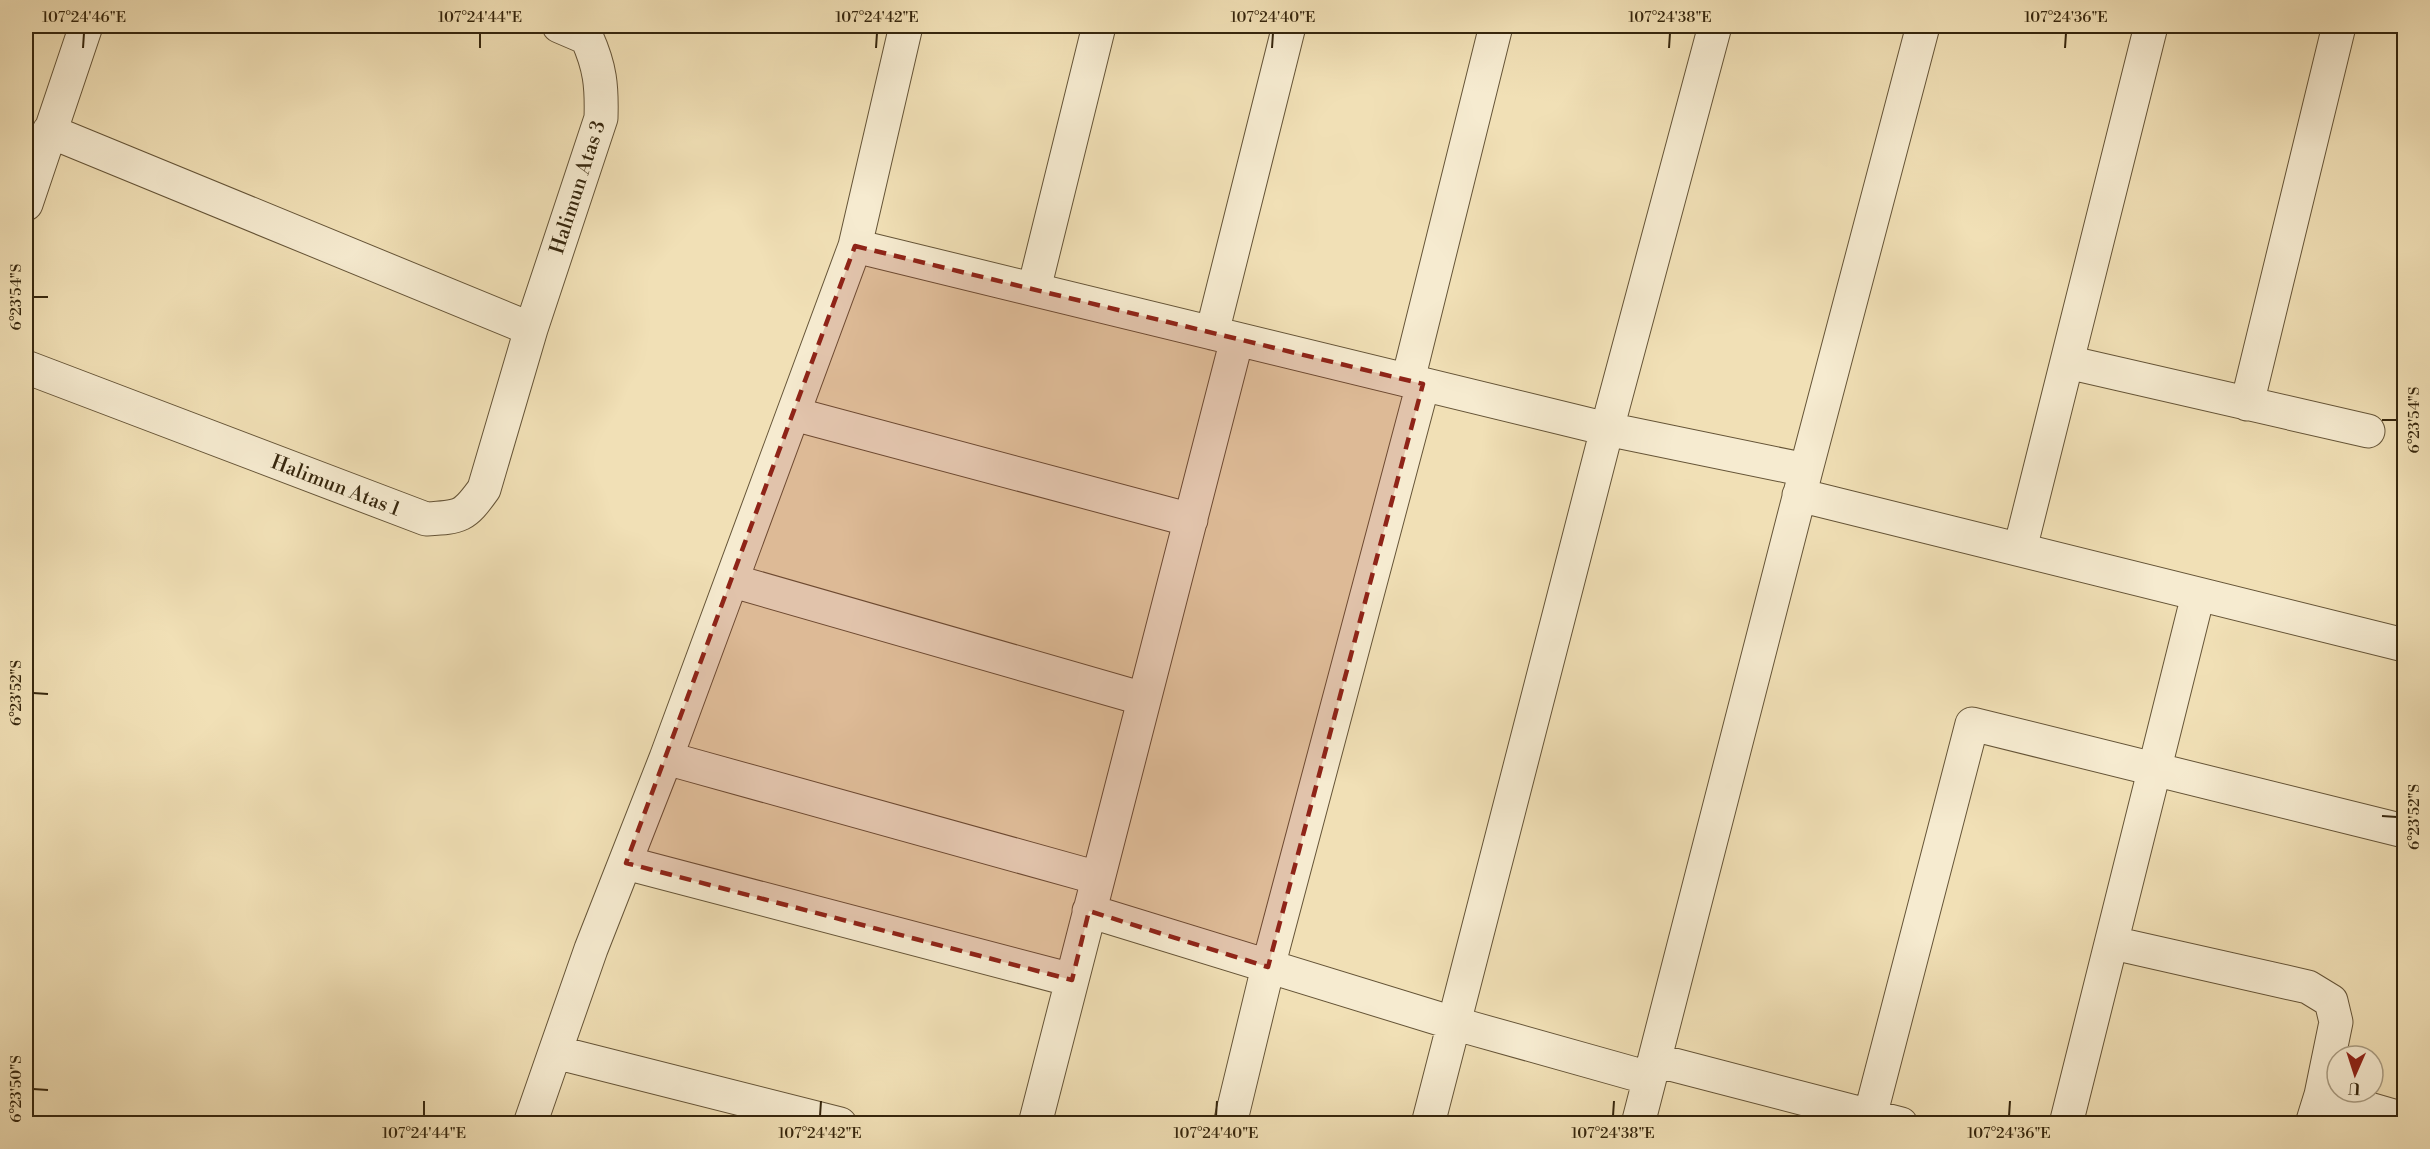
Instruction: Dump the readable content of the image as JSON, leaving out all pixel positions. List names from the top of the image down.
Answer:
{
  "streets": {
    "street": ["Halimun Atas 3", "Halimun Atas 1"]
  },
  "crossings": [
    ["Halimun Atas 3", "Halimun Atas 1"]
  ],
  "north": "bottom",
  "coordinates": [
    "107°24'46\"E",
    "107°24'44\"E",
    "107°24'42\"E",
    "107°24'40\"E",
    "107°24'38\"E",
    "107°24'36\"E",
    "6°23'54\"S",
    "6°23'52\"S",
    "6°23'50\"S"
  ]
}
